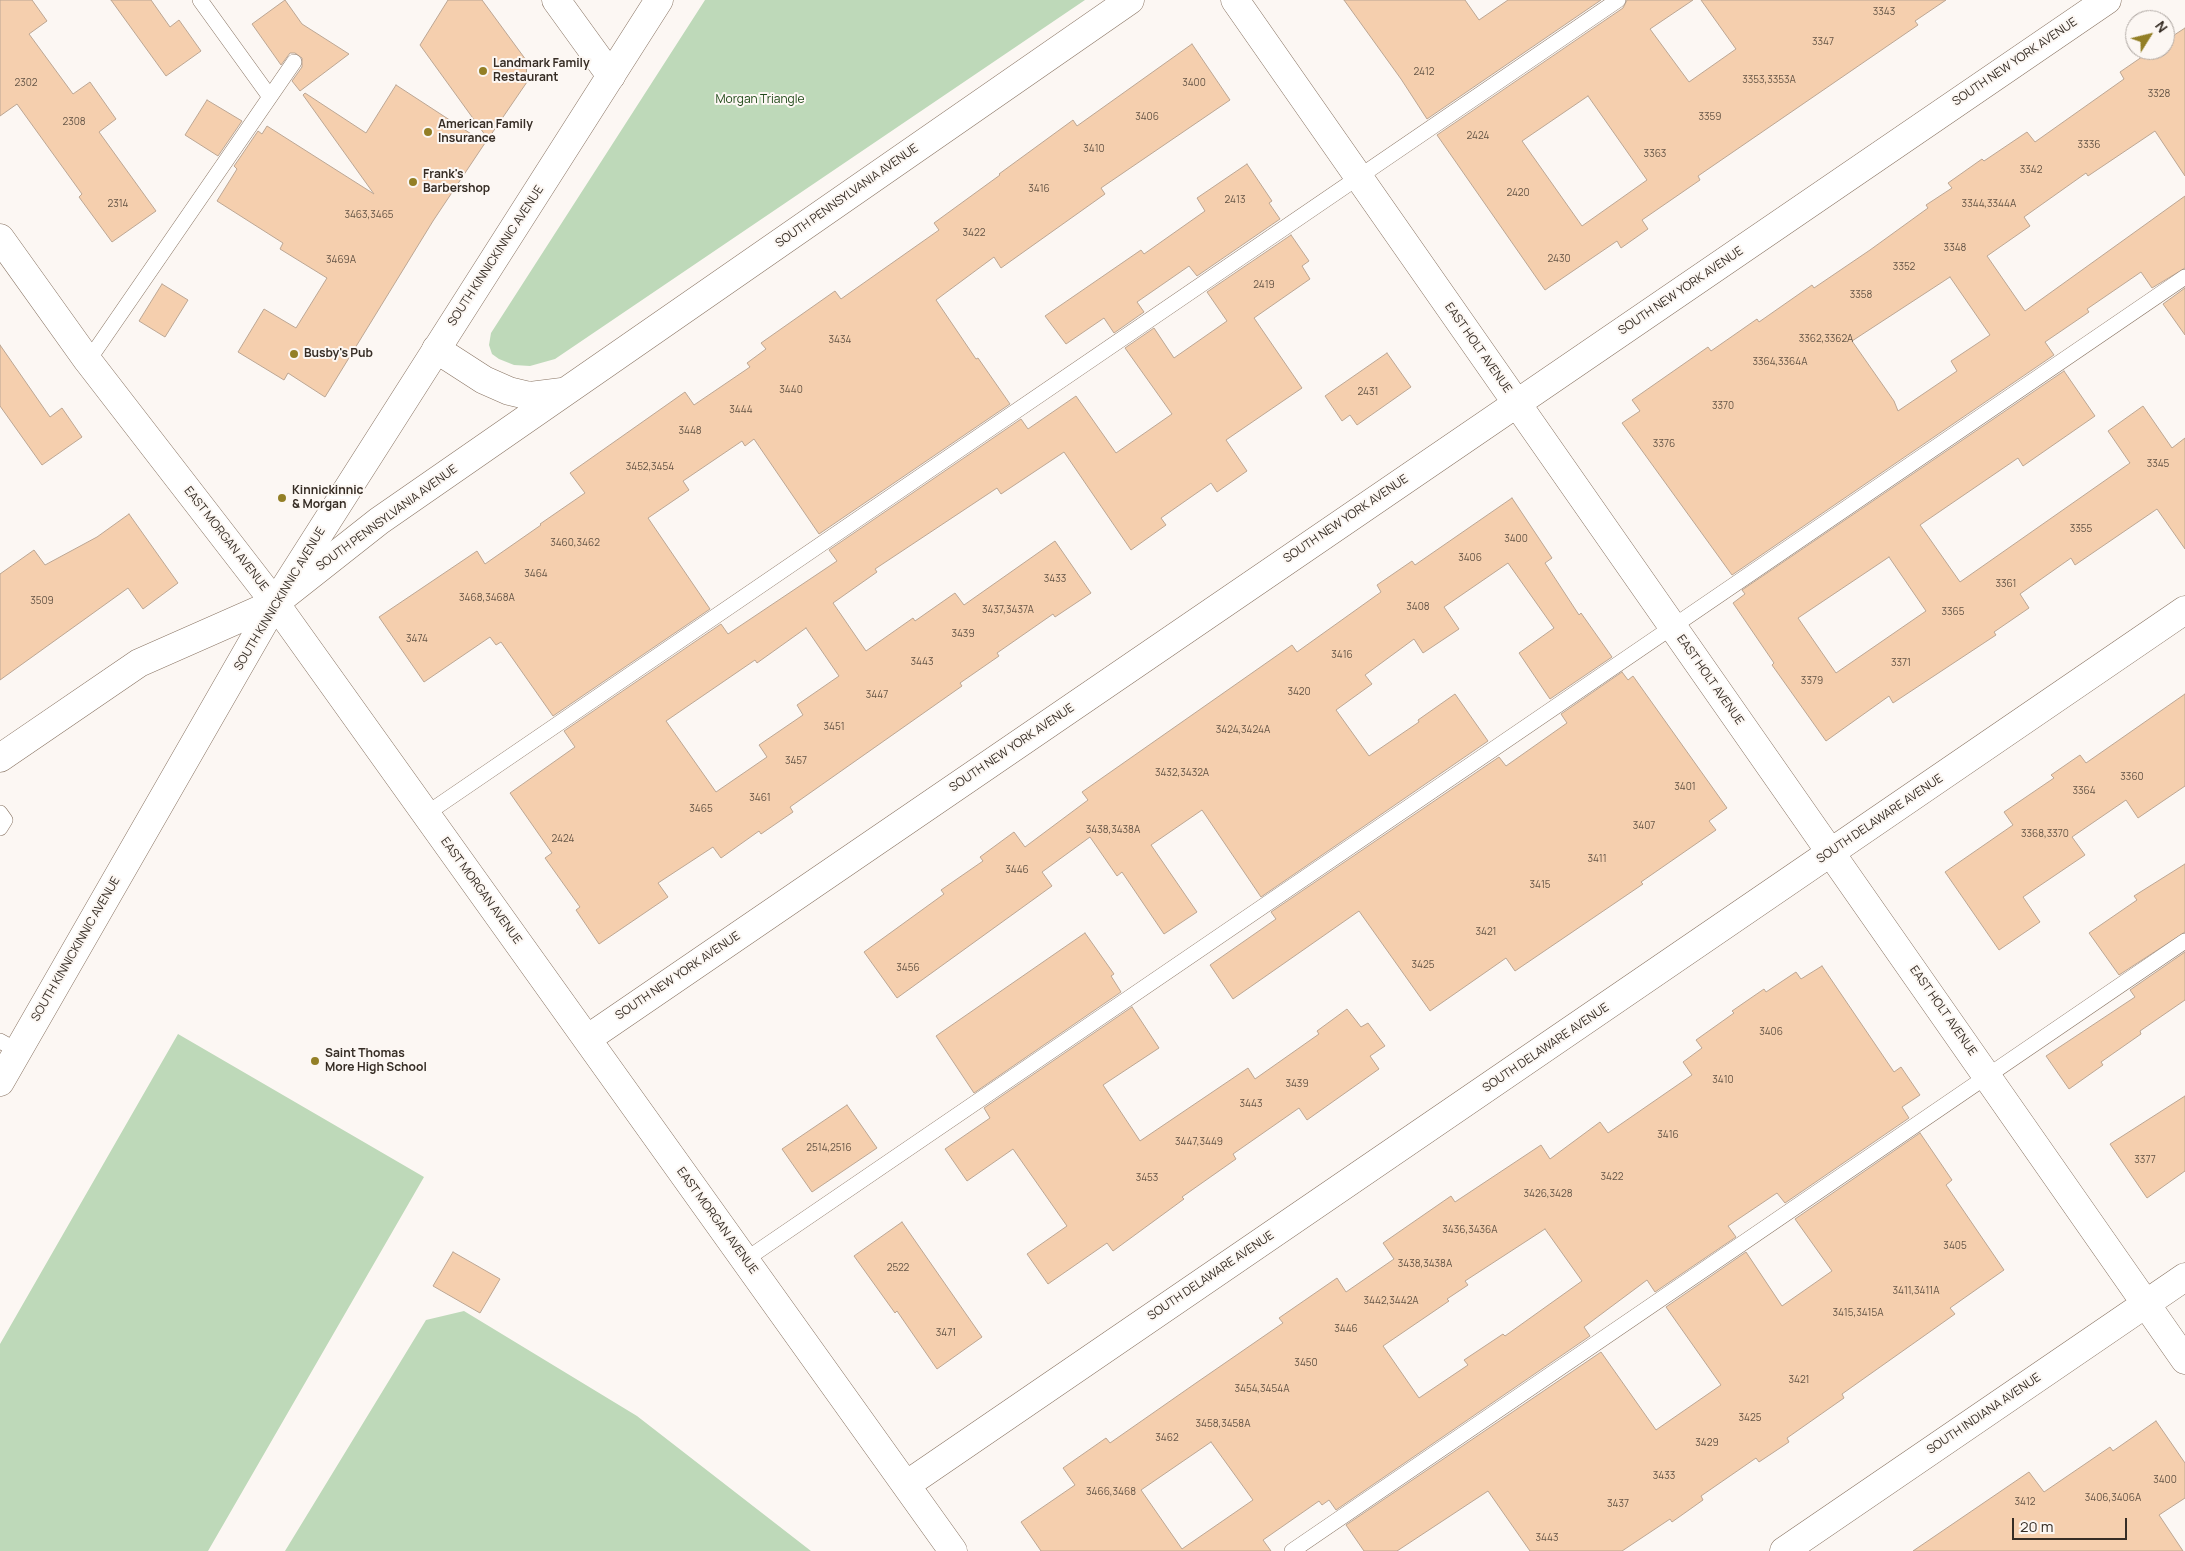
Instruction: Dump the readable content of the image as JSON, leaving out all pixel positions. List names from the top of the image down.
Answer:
{
  "streets": {
    "street": [
      "SOUTH NEW YORK AVENUE",
      "SOUTH PENNSYLVANIA AVENUE",
      "SOUTH KINNICKINNIC AVENUE",
      "EAST HOLT AVENUE",
      "EAST MORGAN AVENUE",
      "SOUTH DELAWARE AVENUE",
      "SOUTH INDIANA AVENUE"
    ]
  },
  "crossings": [
    ["SOUTH NEW YORK AVENUE", "EAST HOLT AVENUE"],
    ["SOUTH NEW YORK AVENUE", "EAST MORGAN AVENUE"],
    ["SOUTH PENNSYLVANIA AVENUE", "SOUTH KINNICKINNIC AVENUE"],
    ["SOUTH PENNSYLVANIA AVENUE", "EAST MORGAN AVENUE"],
    ["SOUTH KINNICKINNIC AVENUE", "EAST MORGAN AVENUE"],
    ["EAST HOLT AVENUE", "SOUTH DELAWARE AVENUE"],
    ["EAST HOLT AVENUE", "SOUTH INDIANA AVENUE"],
    ["EAST MORGAN AVENUE", "SOUTH DELAWARE AVENUE"]
  ],
  "parks": ["Morgan Triangle"],
  "places": [
    "Landmark Family Restaurant",
    "American Family Insurance",
    "Frank's Barbershop",
    "Busby's Pub",
    "Kinnickinnic & Morgan",
    "Saint Thomas More High School"
  ],
  "house_numbers": [
    "3343",
    "3347",
    "2412",
    "3353,3353A",
    "2302",
    "3400",
    "3328",
    "3406",
    "3359",
    "2308",
    "2424",
    "3336",
    "3410",
    "3363",
    "3342",
    "3416",
    "2420",
    "2413",
    "2314",
    "3344,3344A",
    "3463,3465",
    "3422",
    "3348",
    "2430",
    "3469A",
    "3352",
    "2419",
    "3358",
    "3362,3362A",
    "3434",
    "3364,3364A",
    "3440",
    "2431",
    "3370",
    "3444",
    "3448",
    "3376",
    "3345",
    "3452,3454",
    "3355",
    "3400",
    "3460,3462",
    "3406",
    "3464",
    "3433",
    "3361",
    "3468,3468A",
    "3509",
    "3408",
    "3437,3437A",
    "3365",
    "3439",
    "3474",
    "3416",
    "3443",
    "3371",
    "3379",
    "3420",
    "3447",
    "3451",
    "3424,3424A",
    "3457",
    "3432,3432A",
    "3360",
    "3401",
    "3364",
    "3461",
    "3465",
    "3407",
    "3438,3438A",
    "3368,3370",
    "2424",
    "3411",
    "3446",
    "3415",
    "3421",
    "3425",
    "3456",
    "3406",
    "3410",
    "3439",
    "3443",
    "3416",
    "3447,3449",
    "2514,2516",
    "3377",
    "3422",
    "3453",
    "3426,3428",
    "3436,3436A",
    "3405",
    "3438,3438A",
    "2522",
    "3411,3411A",
    "3442,3442A",
    "3415,3415A",
    "3446",
    "3471",
    "3450",
    "3421",
    "3454,3454A",
    "3425",
    "3458,3458A",
    "3462",
    "3429",
    "3433",
    "3400",
    "3466,3468",
    "3406,3406A",
    "3412",
    "3437",
    "3443"
  ],
  "scale_bar": "20 m",
  "north": "top right"
}
